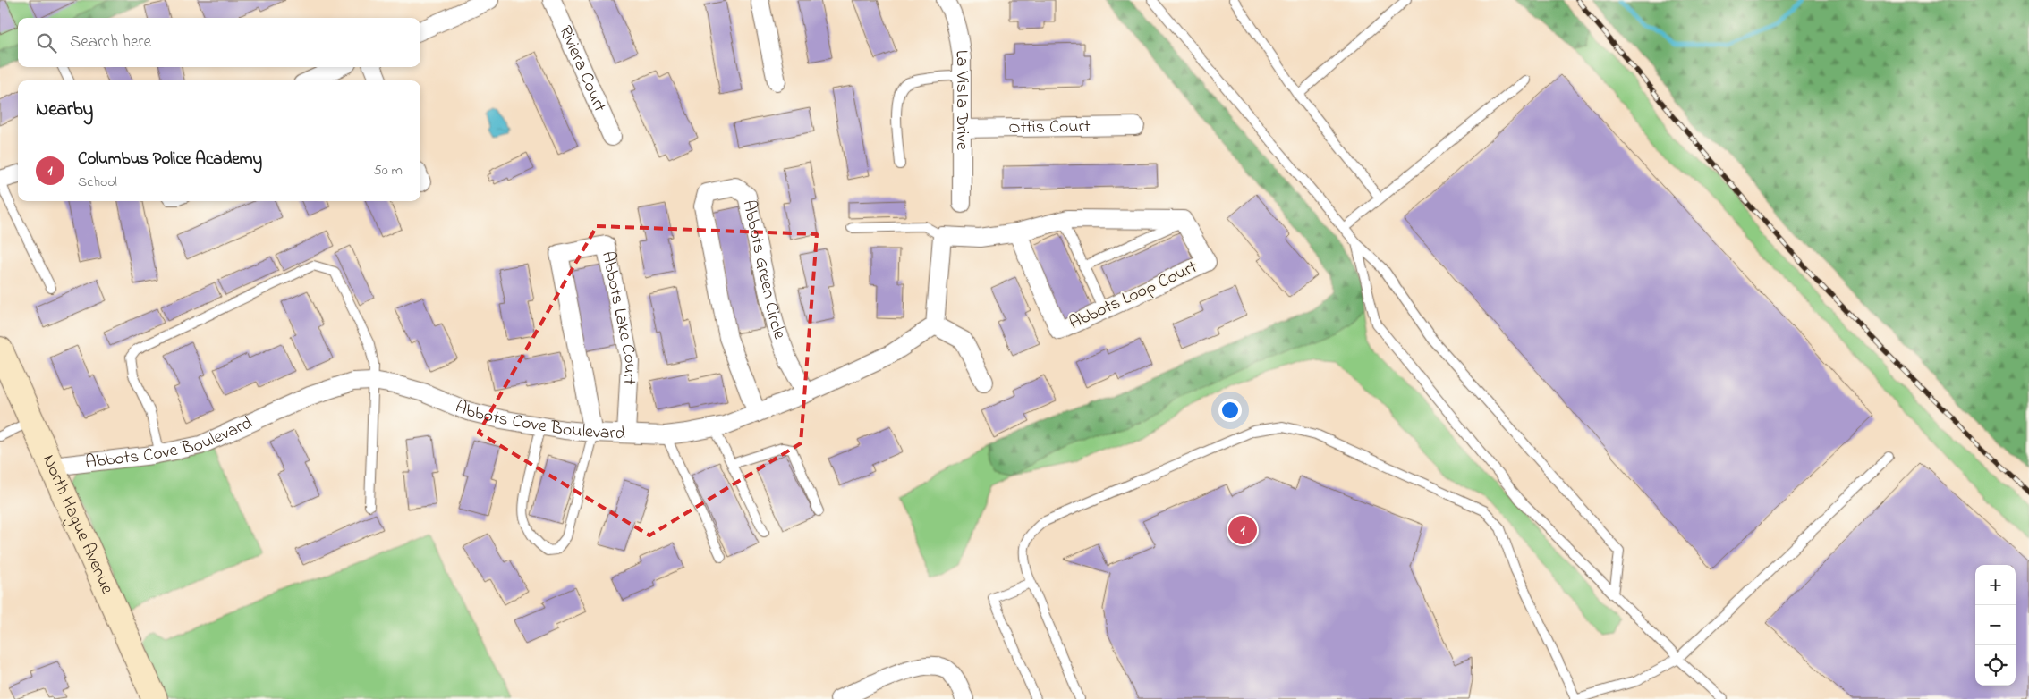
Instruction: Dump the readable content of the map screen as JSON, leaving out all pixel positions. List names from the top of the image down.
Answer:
{
  "streets": {
    "main road": ["North Hague Avenue"],
    "street": [
      "Riviera Court",
      "La Vista Drive",
      "Ottis Court",
      "Abbots Green Circle",
      "Abbots Loop Court",
      "Abbots Lake Court",
      "Abbots Cove Boulevard"
    ]
  },
  "crossings": [
    ["La Vista Drive", "Ottis Court"],
    ["Abbots Green Circle", "Abbots Cove Boulevard"],
    ["Abbots Lake Court", "Abbots Cove Boulevard"],
    ["Abbots Cove Boulevard", "North Hague Avenue"]
  ],
  "page": {
    "search": "Search here",
    "heading": "Nearby",
    "list": [
      {
        "mark": "1",
        "name": "Columbus Police Academy",
        "note": "School",
        "value": "50 m"
      }
    ],
    "pins": "1",
    "map_buttons": ["+", "−"]
  }
}
